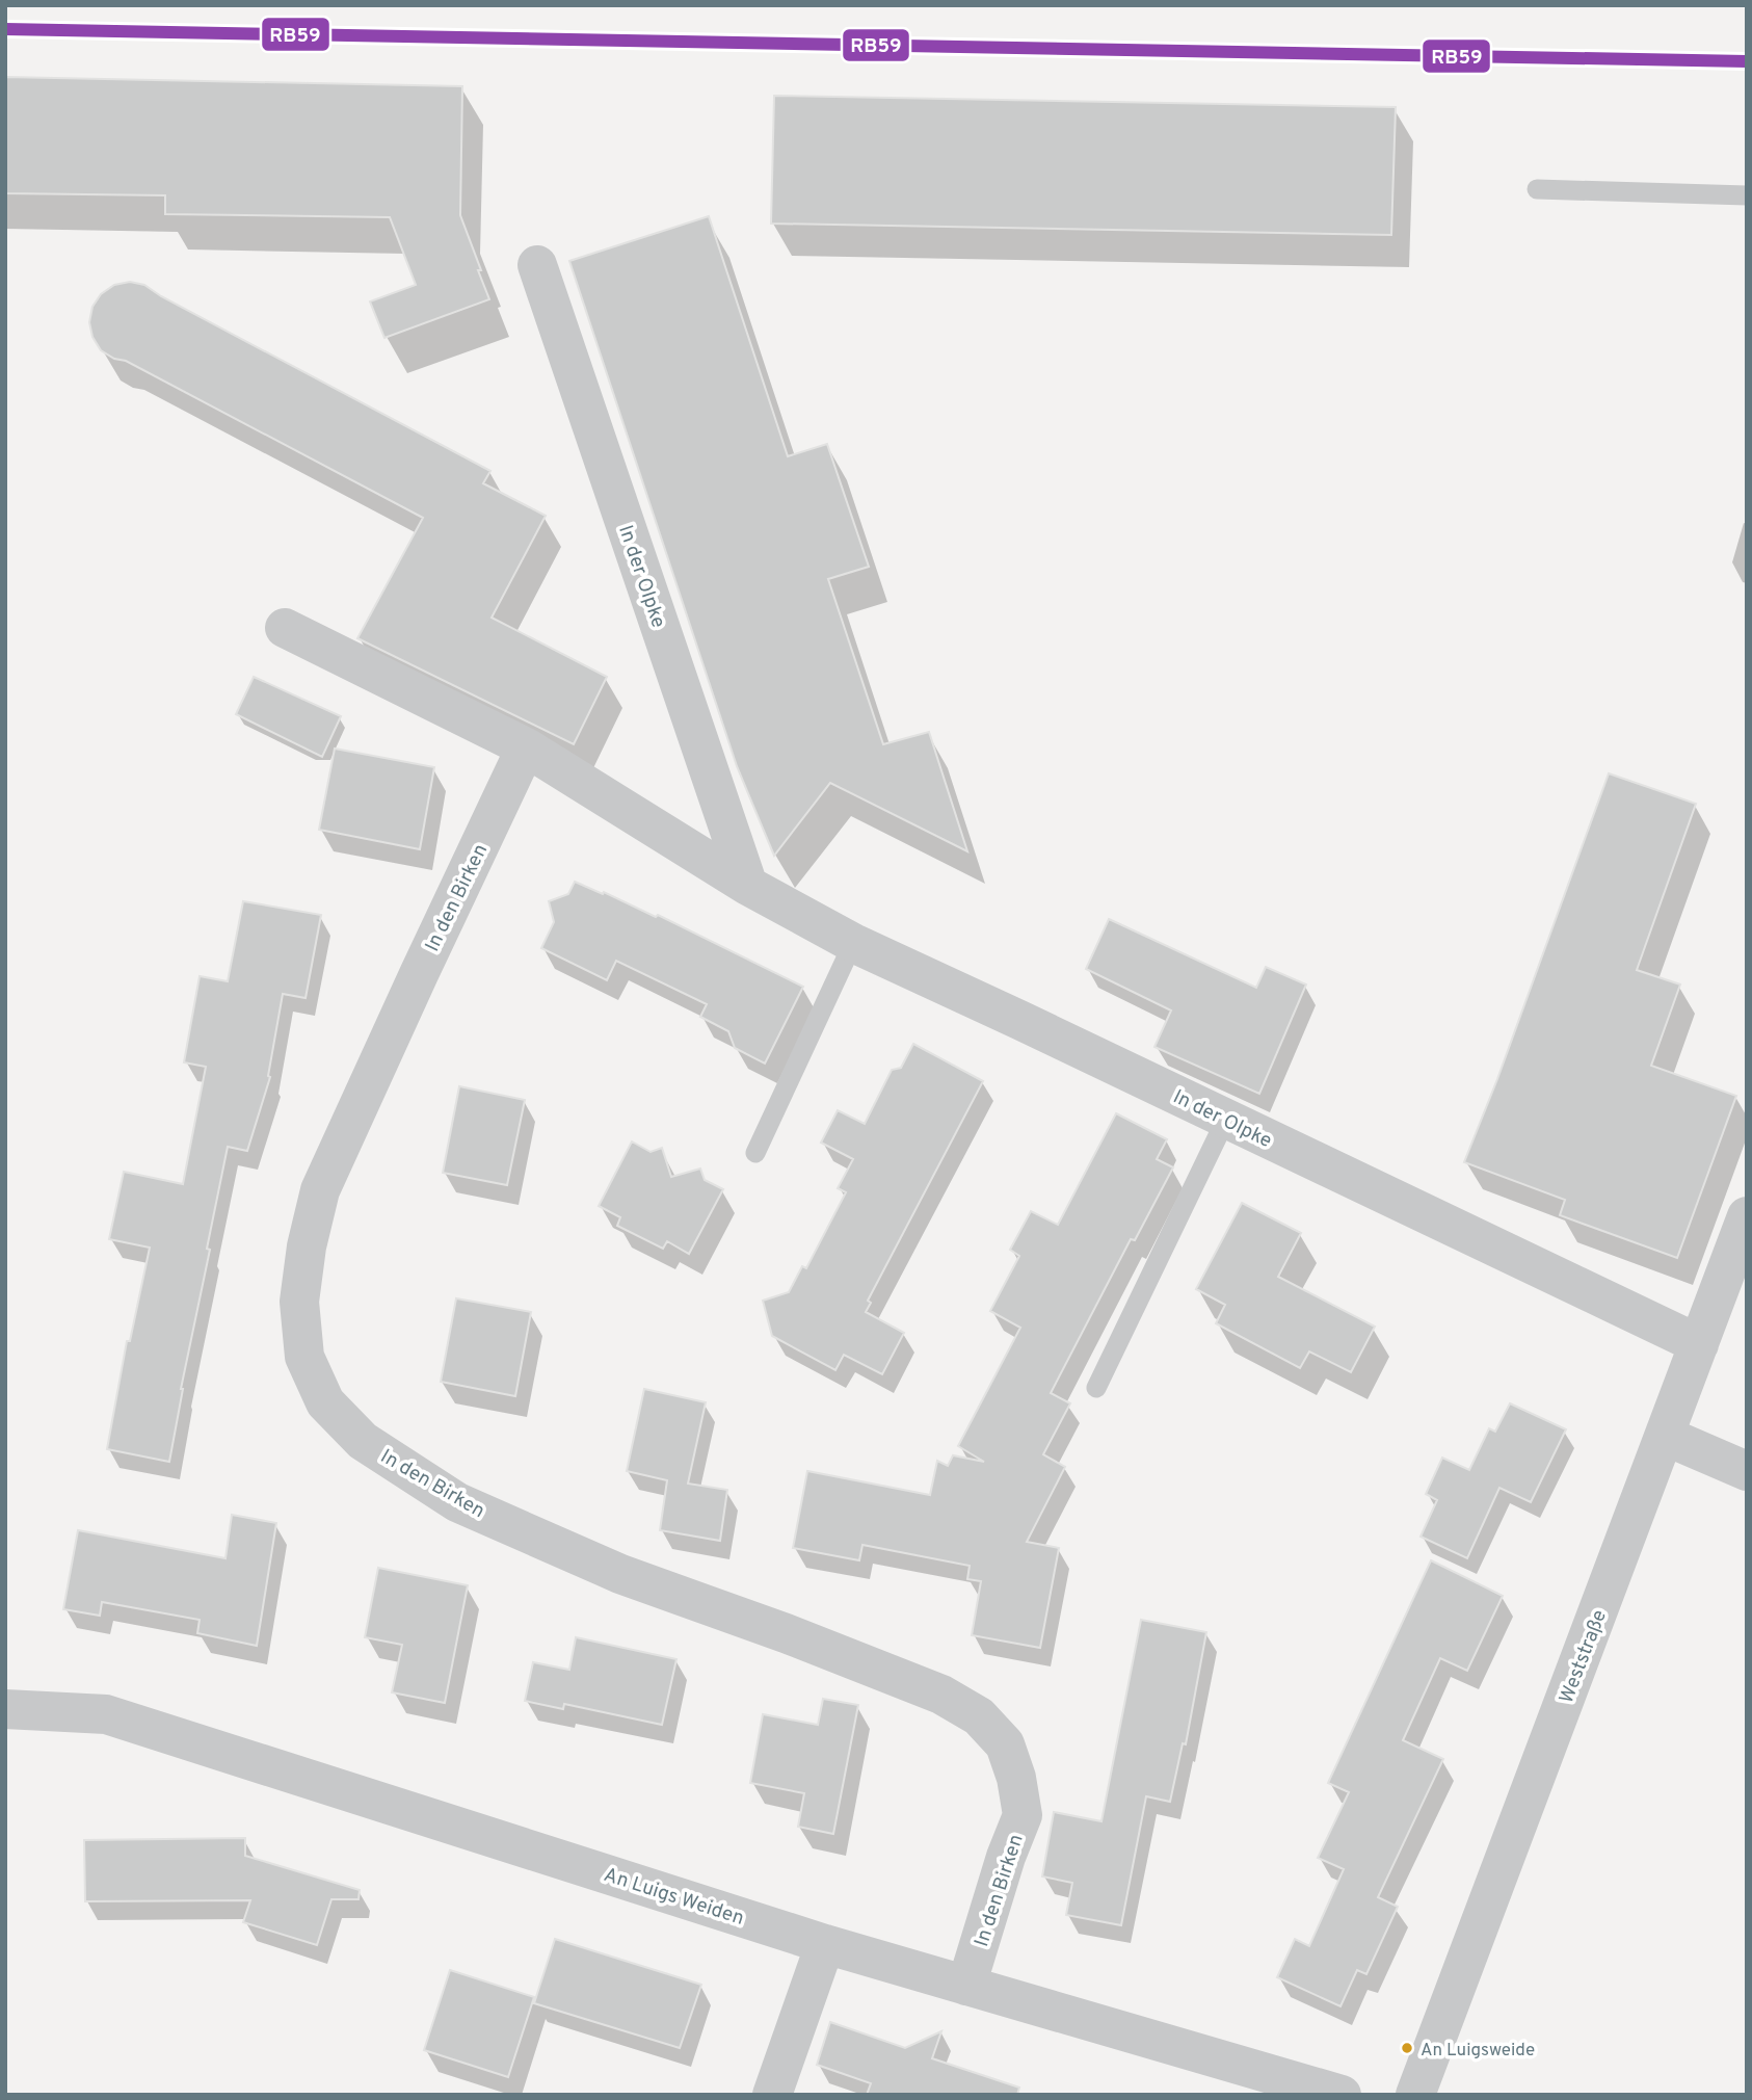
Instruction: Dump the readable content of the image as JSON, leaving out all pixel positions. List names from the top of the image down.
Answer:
{
  "streets": {
    "street": [
      "In der Olpke",
      "In den Birken",
      "Weststraße",
      "An Luigs Weiden"
    ]
  },
  "crossings": [
    ["In der Olpke", "In den Birken"],
    ["In der Olpke", "Weststraße"],
    ["In den Birken", "An Luigs Weiden"]
  ],
  "places": ["An Luigsweide"],
  "lines": ["transit line RB59"]
}
